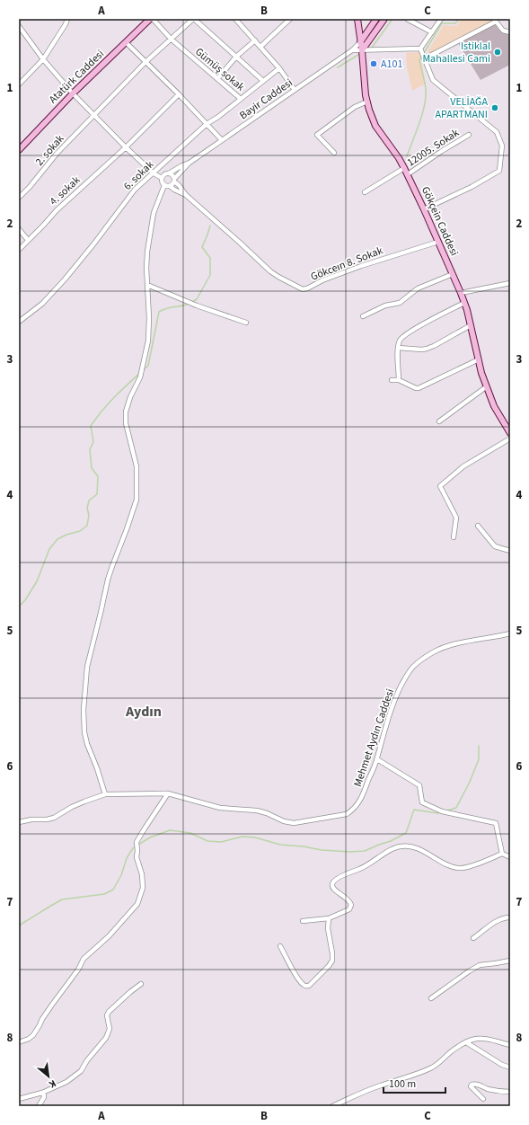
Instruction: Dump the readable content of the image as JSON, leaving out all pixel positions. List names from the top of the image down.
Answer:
{
  "streets": {
    "street": [
      "Gümüş sokak",
      "Atatürk Caddesi",
      "Bayir Caddesi",
      "12005. Sokak",
      "2. sokak",
      "6. sokak",
      "4. sokak",
      "Gökçein Caddesi",
      "Gökceın 8. Sokak",
      "Mehmet Aydın Caddesi"
    ]
  },
  "crossings": [
    ["Gümüş sokak", "2. sokak"],
    ["Gümüş sokak", "6. sokak"],
    ["Bayir Caddesi", "Gökçein Caddesi"],
    ["Bayir Caddesi", "Gökceın 8. Sokak"],
    ["12005. Sokak", "Gökçein Caddesi"],
    ["Gökçein Caddesi", "Gökceın 8. Sokak"]
  ],
  "districts": ["Aydın"],
  "places": ["Istiklal Mahallesi Cami", "A101", "VELİAĞA APARTMANI"],
  "scale_bar": "100 m",
  "north": "bottom right",
  "grid": {
    "columns": ["A", "B", "C"],
    "rows": [
      "1",
      "2",
      "3",
      "4",
      "5",
      "6",
      "7",
      "8"
    ]
  }
}
